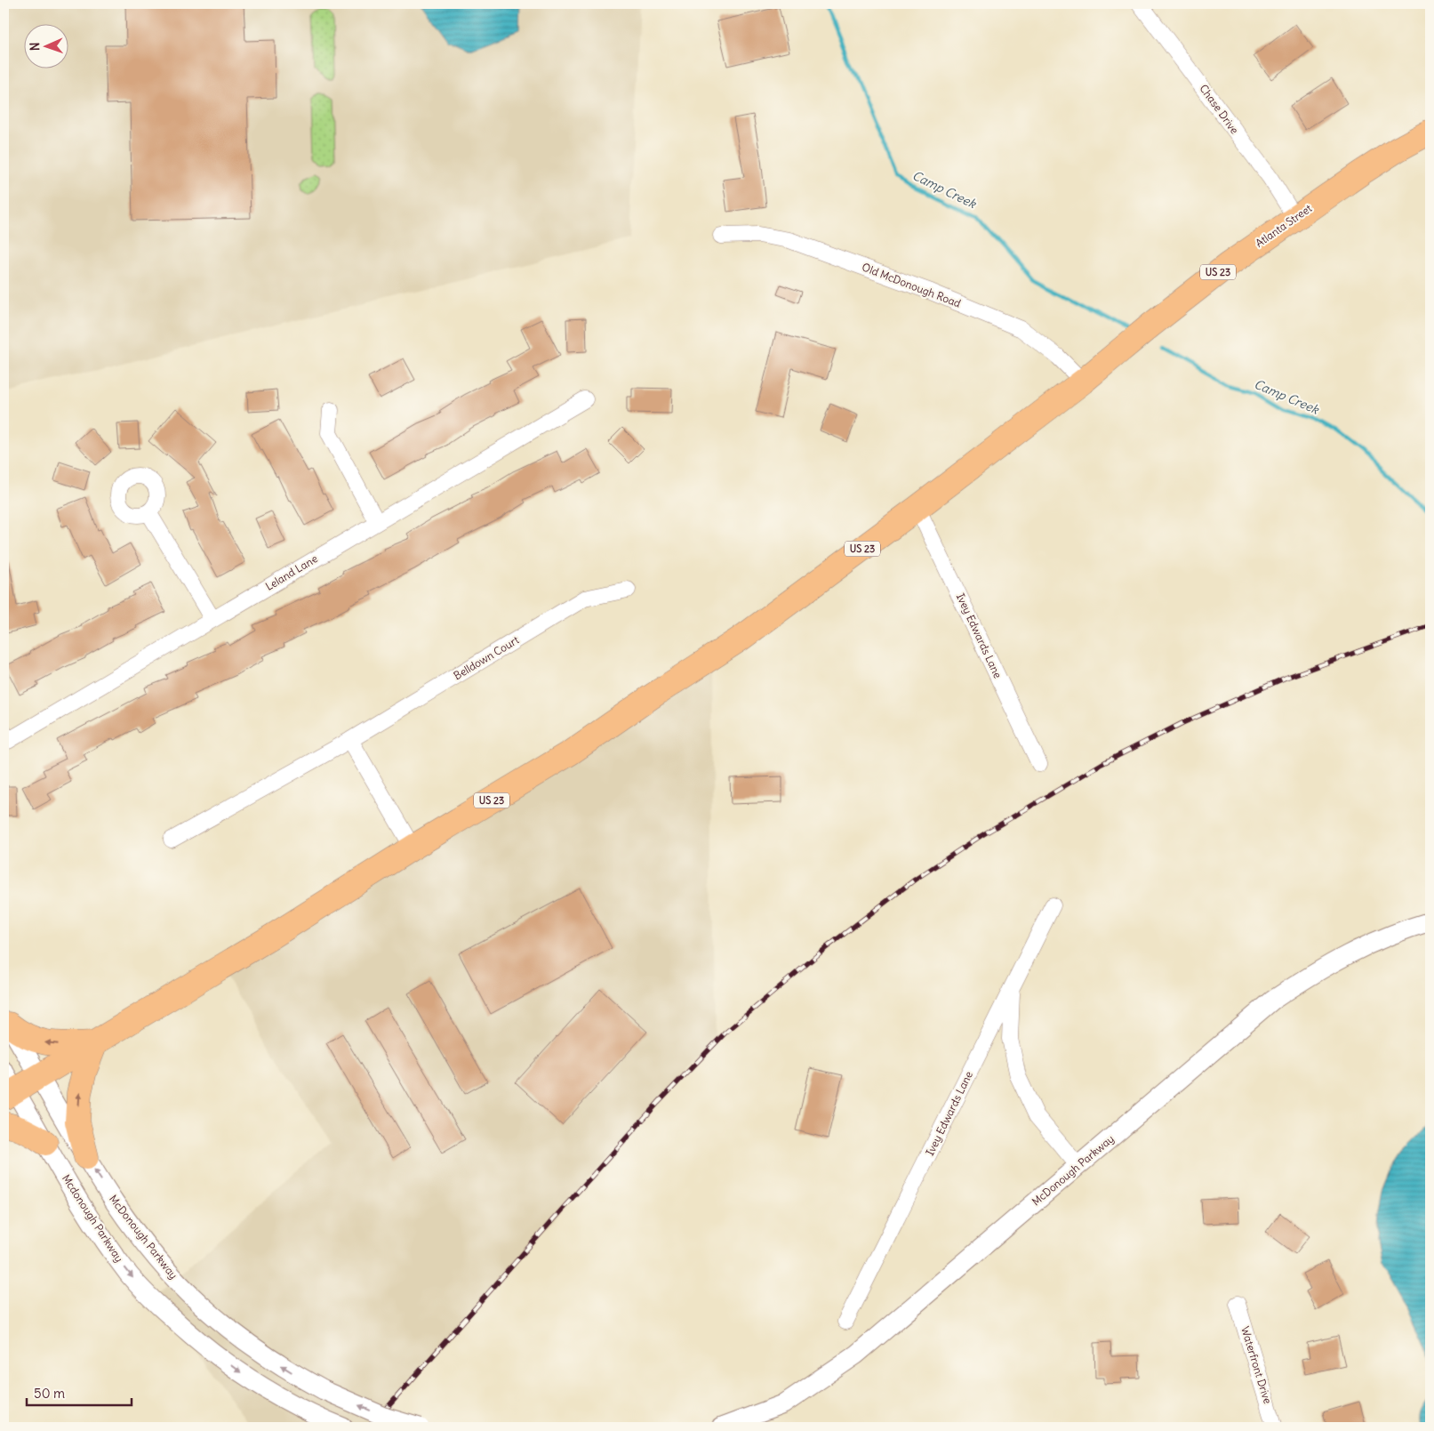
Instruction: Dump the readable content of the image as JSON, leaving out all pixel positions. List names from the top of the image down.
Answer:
{
  "streets": {
    "main road": ["Atlanta Street", "US 23"],
    "street": [
      "Chase Drive",
      "Old McDonough Road",
      "Leland Lane",
      "Ivey Edwards Lane",
      "Belldown Court",
      "McDonough Parkway",
      "Mcdonough Parkway",
      "Waterfront Drive"
    ]
  },
  "crossings": [
    ["Chase Drive", "Atlanta Street"],
    ["Atlanta Street", "US 23"],
    ["Atlanta Street", "Old McDonough Road"],
    ["US 23", "Old McDonough Road"],
    ["US 23", "Ivey Edwards Lane"],
    ["US 23", "McDonough Parkway"],
    ["US 23", "Mcdonough Parkway"]
  ],
  "one_way": ["Mcdonough Parkway"],
  "water": ["Camp Creek"],
  "scale_bar": "50 m",
  "north": "left"
}
